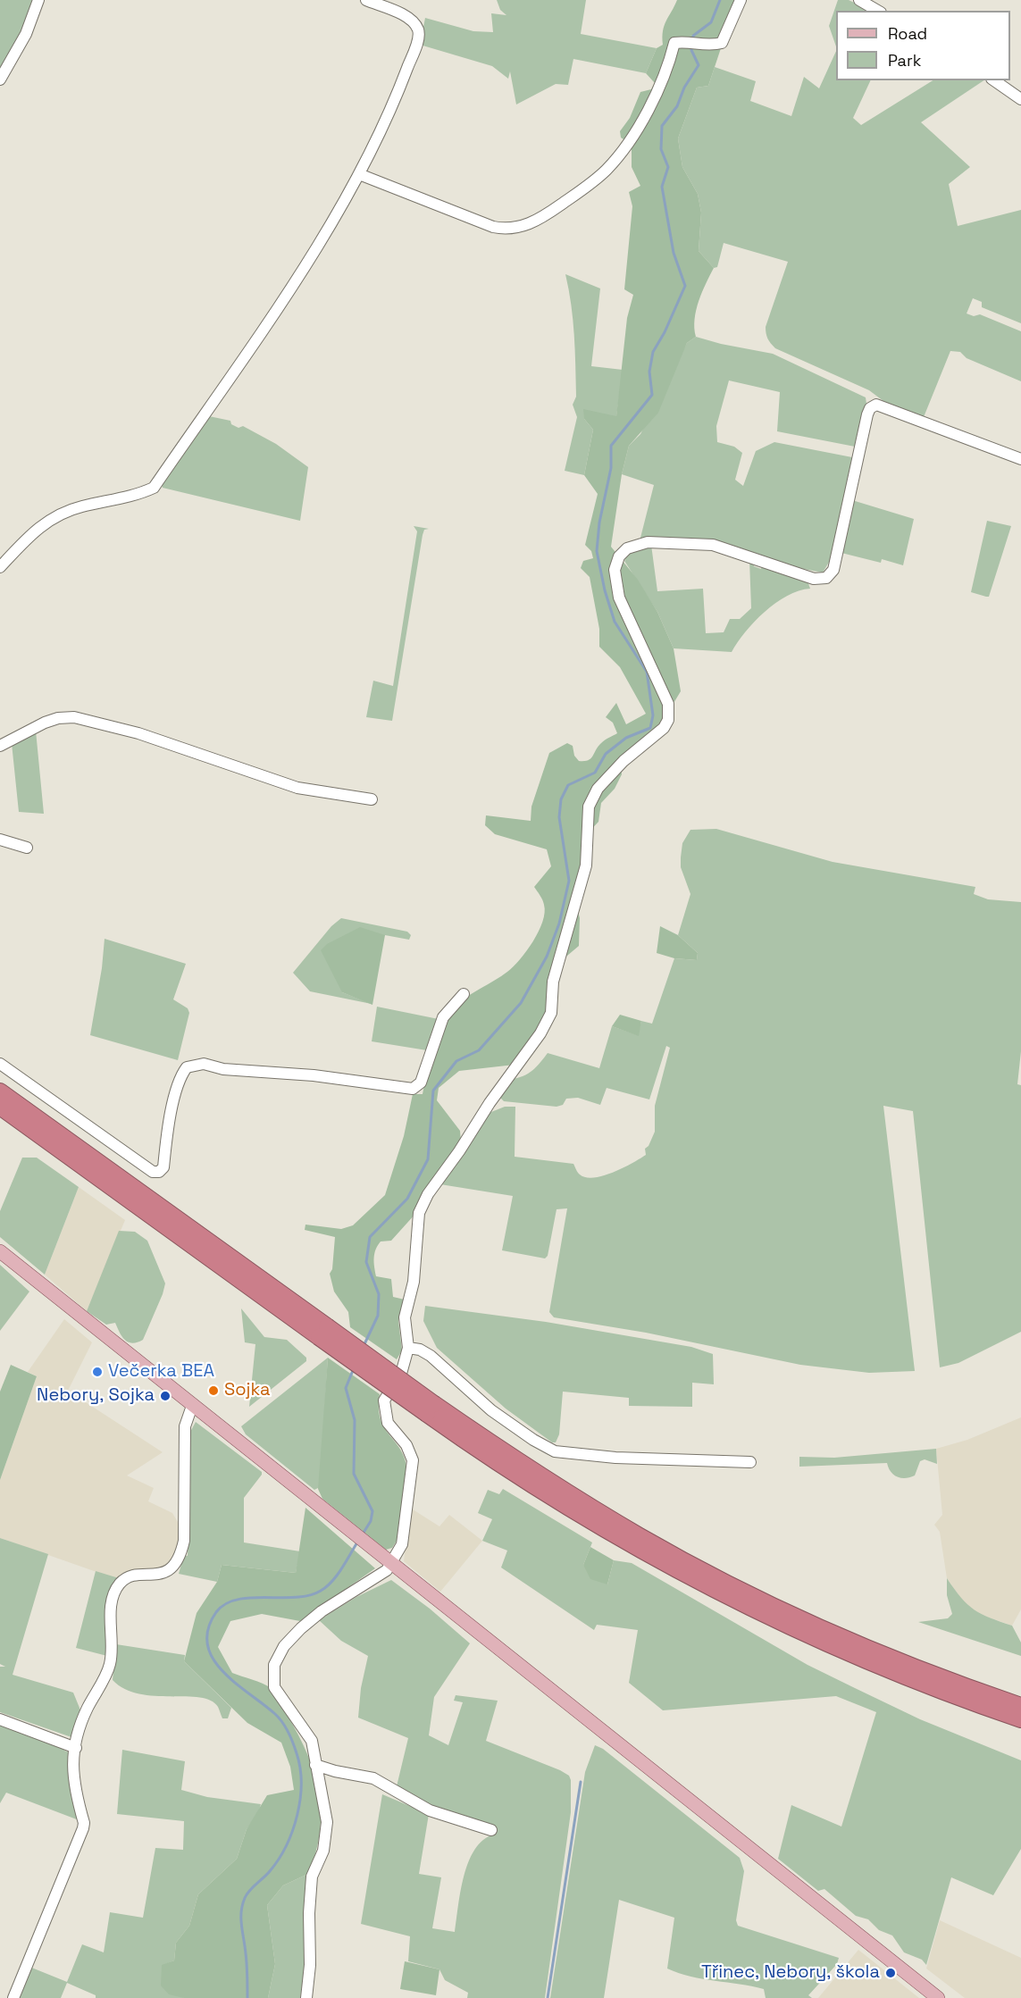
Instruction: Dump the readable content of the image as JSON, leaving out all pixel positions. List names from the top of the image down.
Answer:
{
  "places": [
    "Večerka BEA",
    "Sojka",
    "Nebory, Sojka",
    "Třinec, Nebory, škola"
  ],
  "legend": ["Road", "Park"]
}
